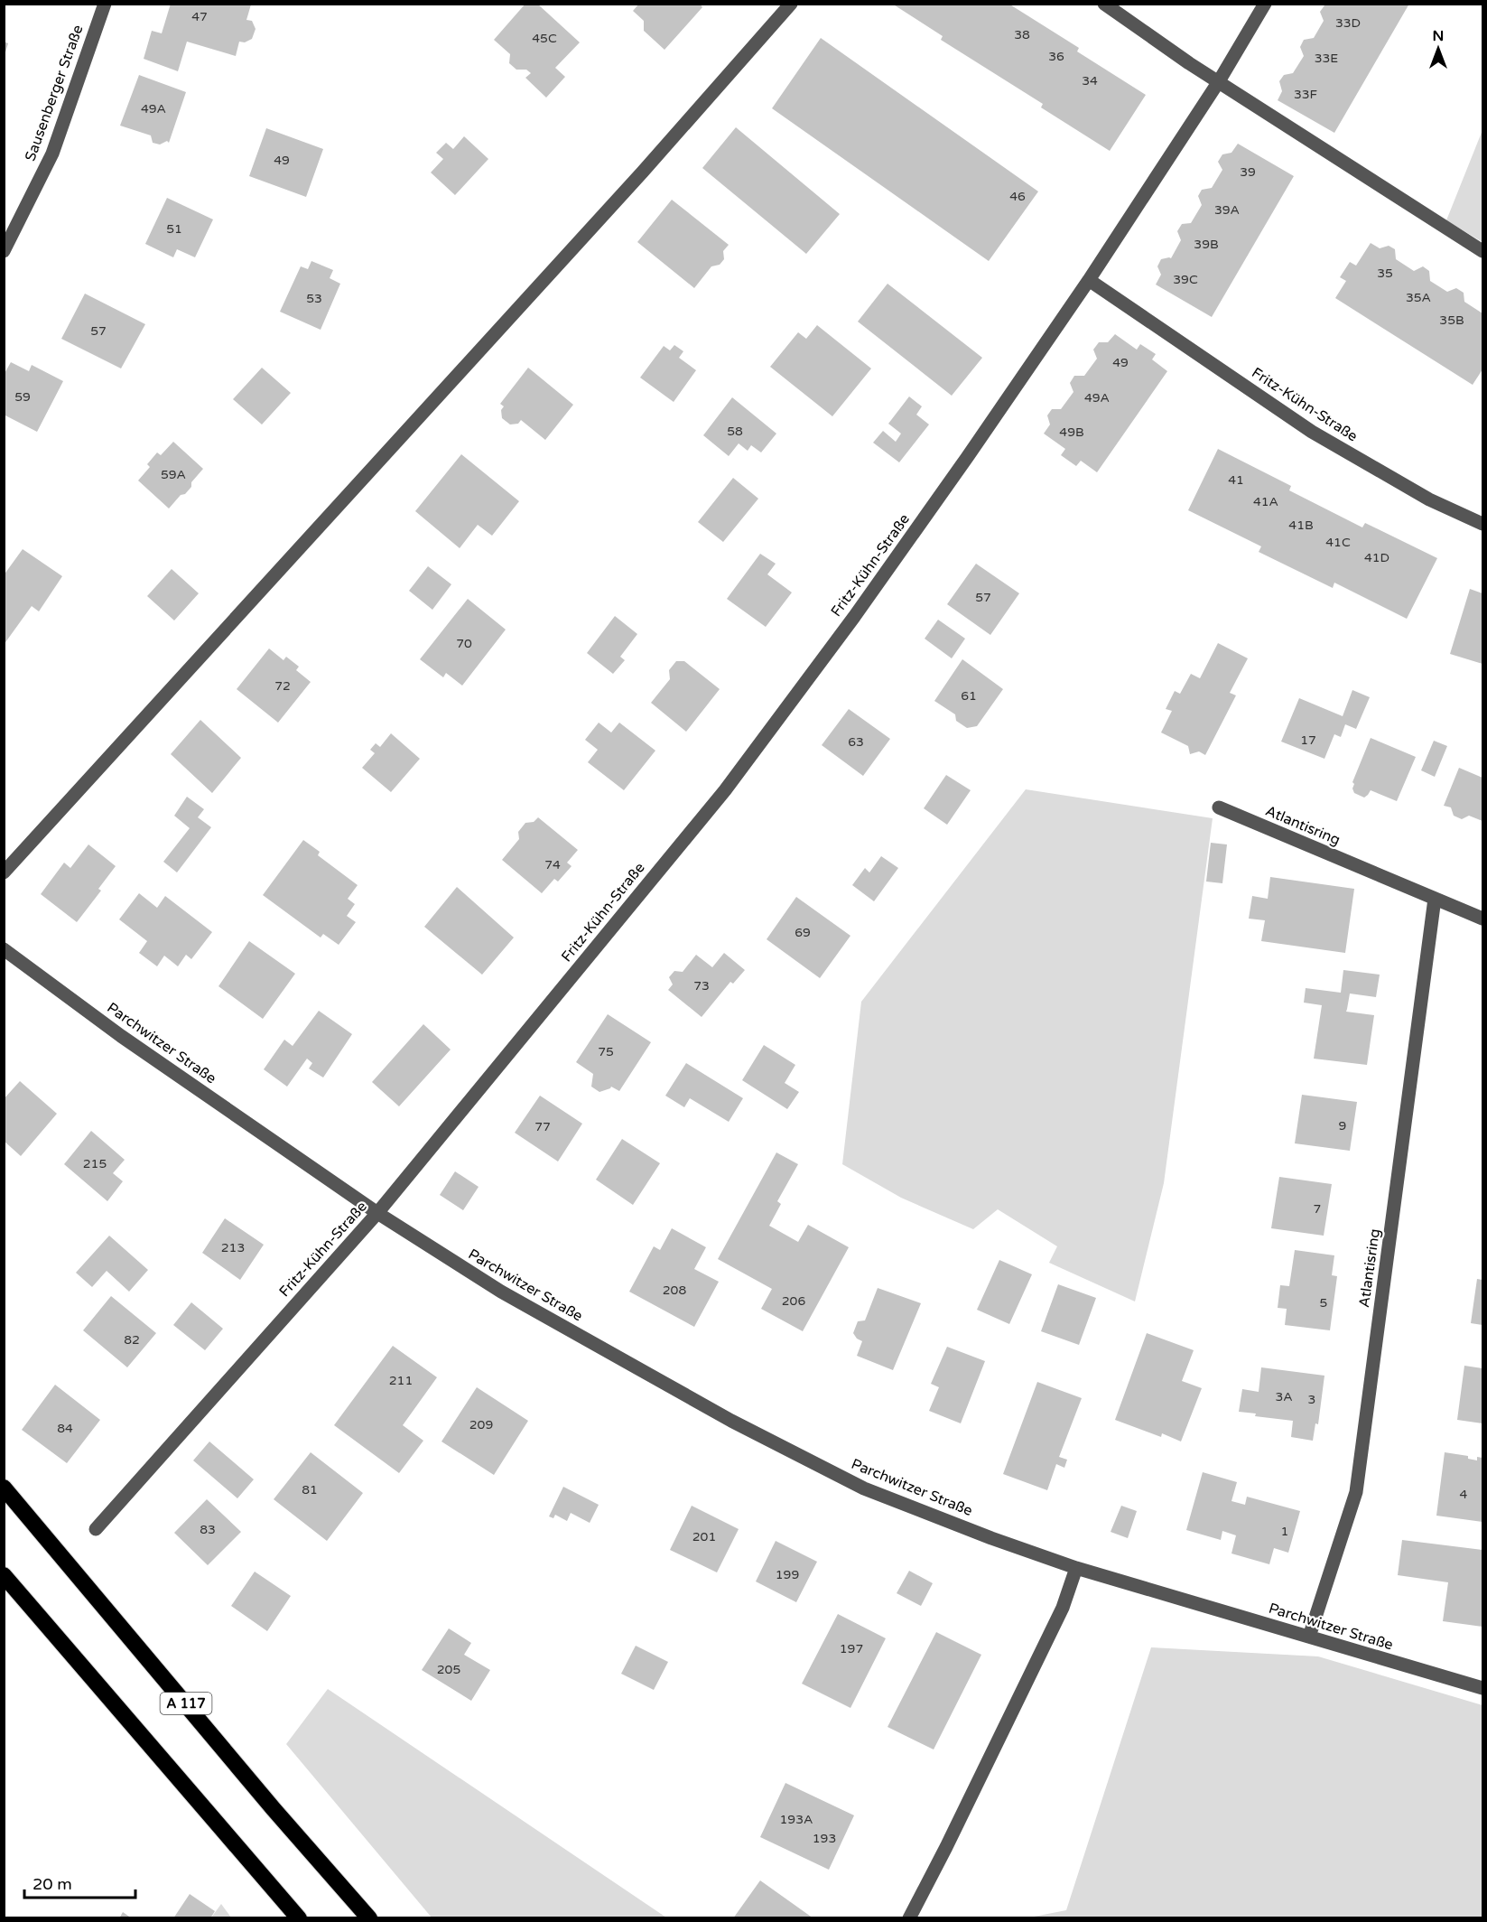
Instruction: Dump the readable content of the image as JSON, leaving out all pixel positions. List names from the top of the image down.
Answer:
{
  "streets": {
    "highway": ["A 117"],
    "street": [
      "Sausenberger Straße",
      "Fritz-Kühn-Straße",
      "Atlantisring",
      "Parchwitzer Straße"
    ]
  },
  "crossings": [
    ["Fritz-Kühn-Straße", "Parchwitzer Straße"],
    ["Atlantisring", "Parchwitzer Straße"]
  ],
  "house_numbers": [
    "47",
    "33D",
    "38",
    "45C",
    "36",
    "33E",
    "34",
    "33F",
    "49A",
    "49",
    "39",
    "46",
    "39A",
    "51",
    "39B",
    "35",
    "39C",
    "35A",
    "53",
    "35B",
    "57",
    "49",
    "59",
    "49A",
    "58",
    "49B",
    "59A",
    "41",
    "41A",
    "41B",
    "41C",
    "41D",
    "57",
    "70",
    "72",
    "61",
    "17",
    "63",
    "74",
    "69",
    "73",
    "75",
    "9",
    "77",
    "215",
    "7",
    "213",
    "208",
    "206",
    "5",
    "82",
    "211",
    "3A",
    "3",
    "209",
    "84",
    "81",
    "4",
    "83",
    "1",
    "201",
    "199",
    "197",
    "205",
    "193A",
    "193"
  ],
  "scale_bar": "20 m",
  "north": "top"
}
